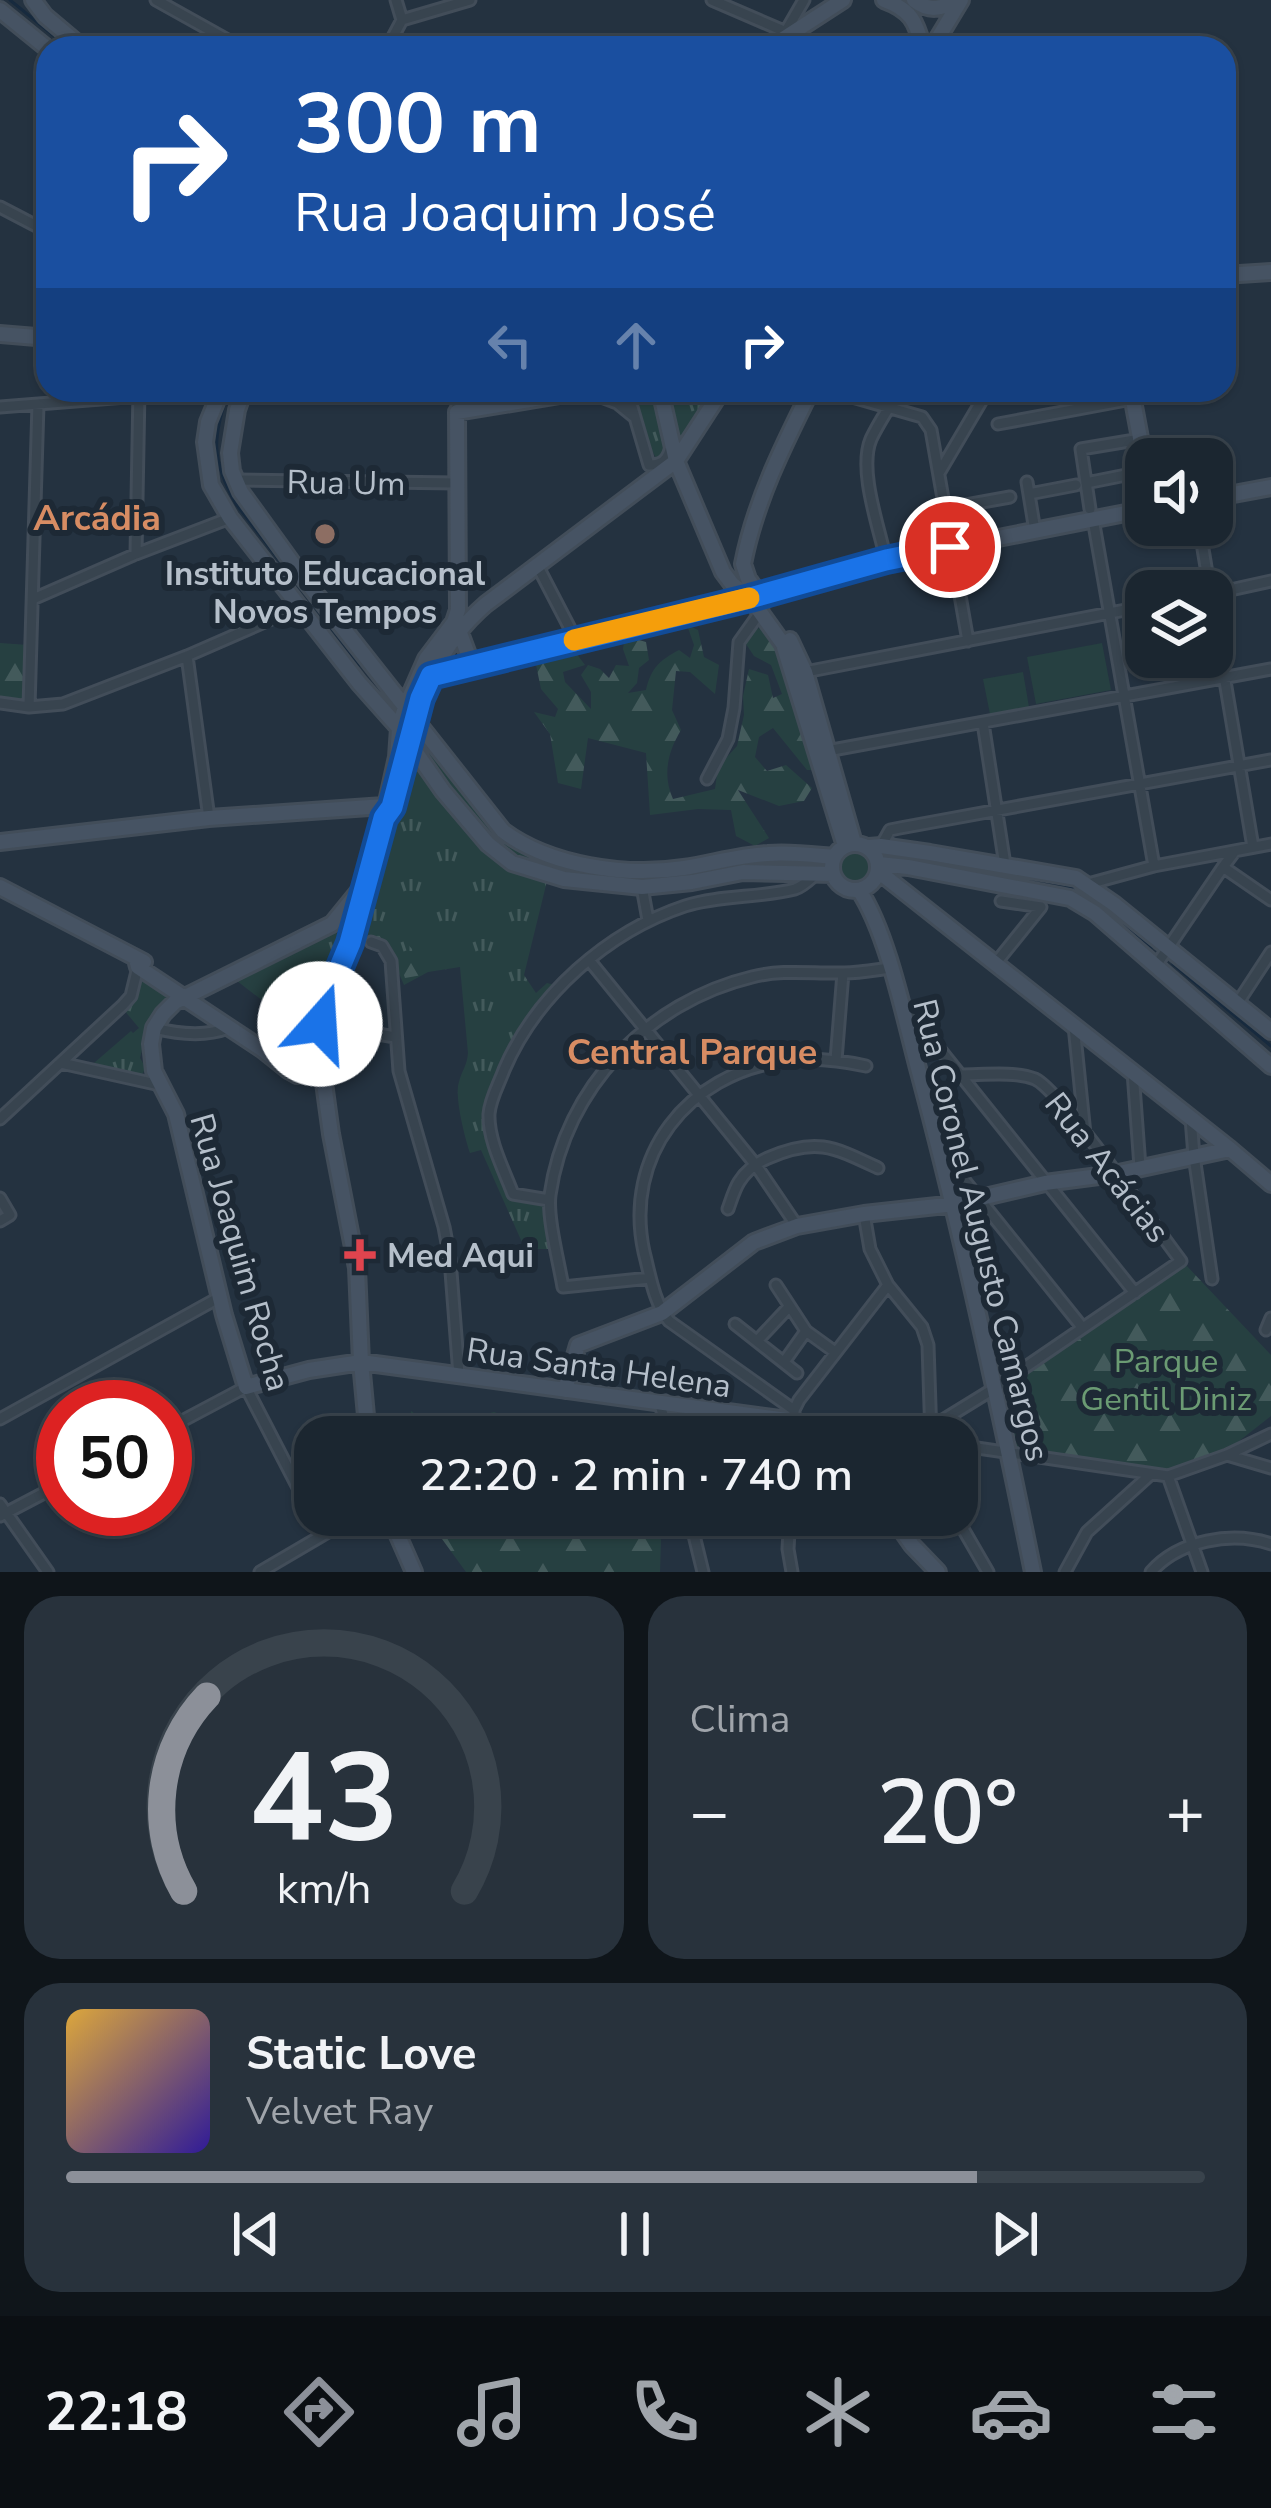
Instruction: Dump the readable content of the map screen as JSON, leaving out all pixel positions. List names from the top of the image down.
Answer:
{
  "streets": {
    "street": [
      "Rua Um",
      "Rua Acácias",
      "Rua Coronel Augusto Camargos",
      "Rua Joaquim Rocha",
      "Rua Santa Helena"
    ]
  },
  "crossings": [
    ["Rua Joaquim Rocha", "Rua Santa Helena"]
  ],
  "districts": ["Arcádia", "Central Parque"],
  "parks": ["Parque Gentil Diniz"],
  "places": {
    "other": ["Instituto Educacional Novos Tempos"],
    "health": ["Med Aqui"]
  },
  "page": {
    "turn": ["300 m", "Rua Joaquim José"],
    "limit": "50",
    "trip": "22:20 · 2 min · 740 m",
    "tile": "Clima",
    "heat": ["−", "20°", "+"],
    "song": ["Static Love", "Velvet Ray"],
    "tabs": "22:18",
    "gauge": ["43", "km/h"]
  }
}
